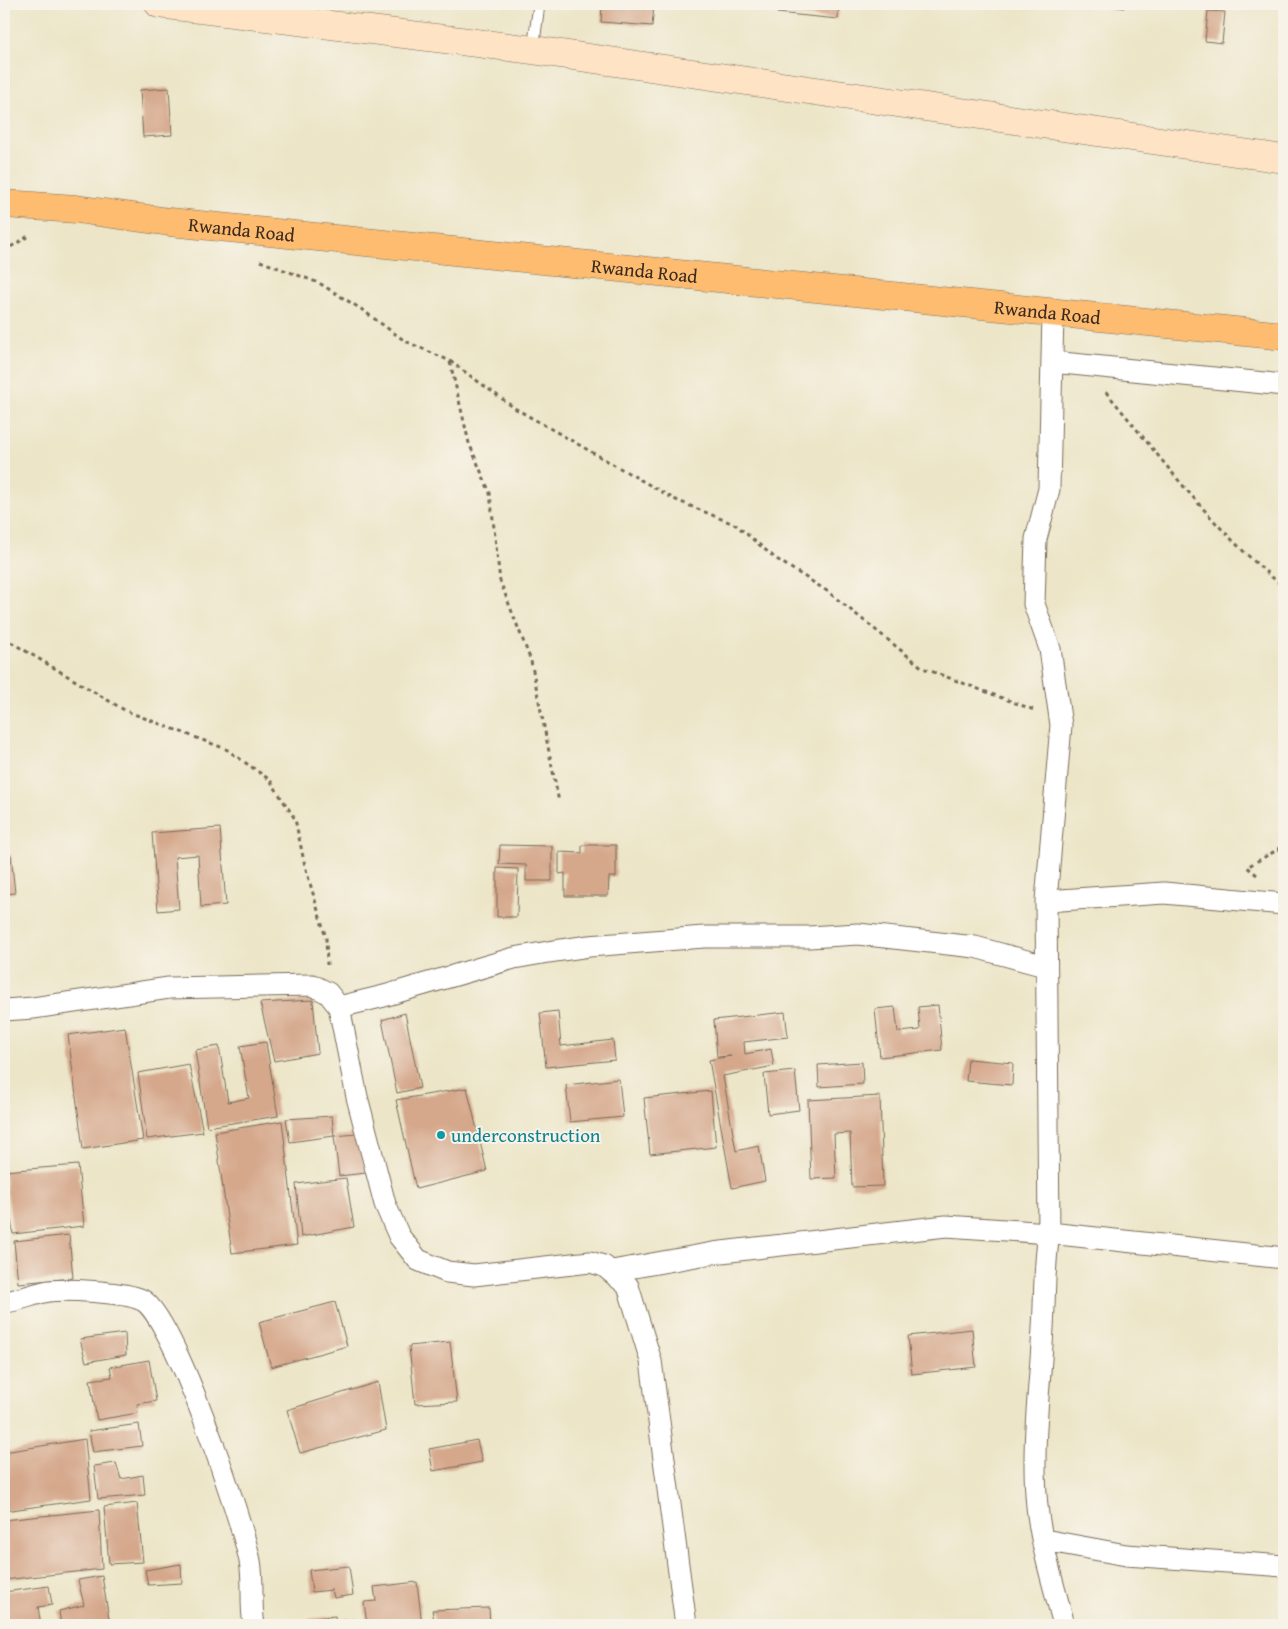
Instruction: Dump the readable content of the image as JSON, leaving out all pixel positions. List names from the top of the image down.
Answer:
{
  "streets": {
    "highway": ["Rwanda Road"]
  },
  "places": ["underconstruction"]
}
